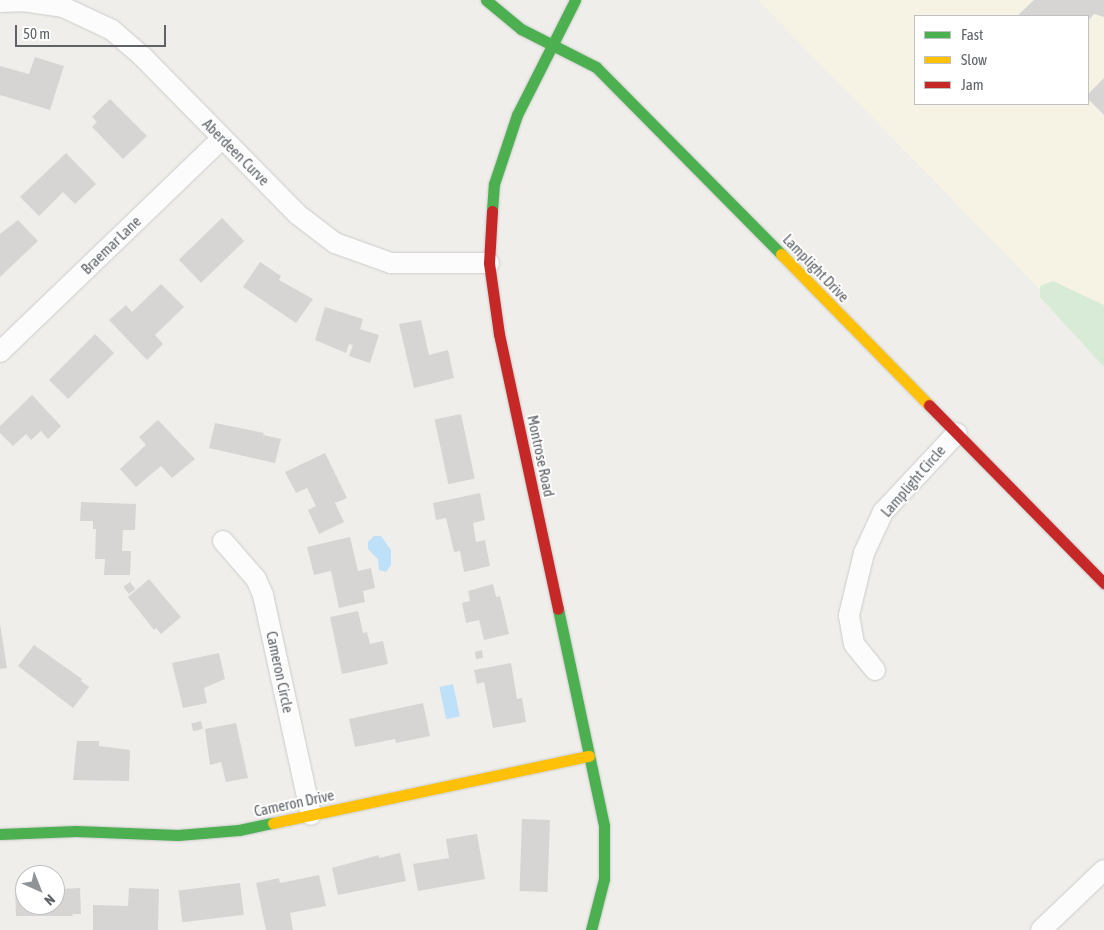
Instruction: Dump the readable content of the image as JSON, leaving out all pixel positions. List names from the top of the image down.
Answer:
{
  "streets": {
    "street": [
      "Aberdeen Curve",
      "Braemar Lane",
      "Lamplight Drive",
      "Montrose Road",
      "Lamplight Circle",
      "Cameron Circle",
      "Cameron Drive"
    ]
  },
  "crossings": [
    ["Aberdeen Curve", "Braemar Lane"],
    ["Aberdeen Curve", "Montrose Road"],
    ["Lamplight Drive", "Montrose Road"],
    ["Lamplight Drive", "Lamplight Circle"],
    ["Montrose Road", "Cameron Drive"],
    ["Cameron Circle", "Cameron Drive"]
  ],
  "legend": ["Fast", "Slow", "Jam"],
  "scale_bar": "50 m",
  "north": "bottom right"
}
